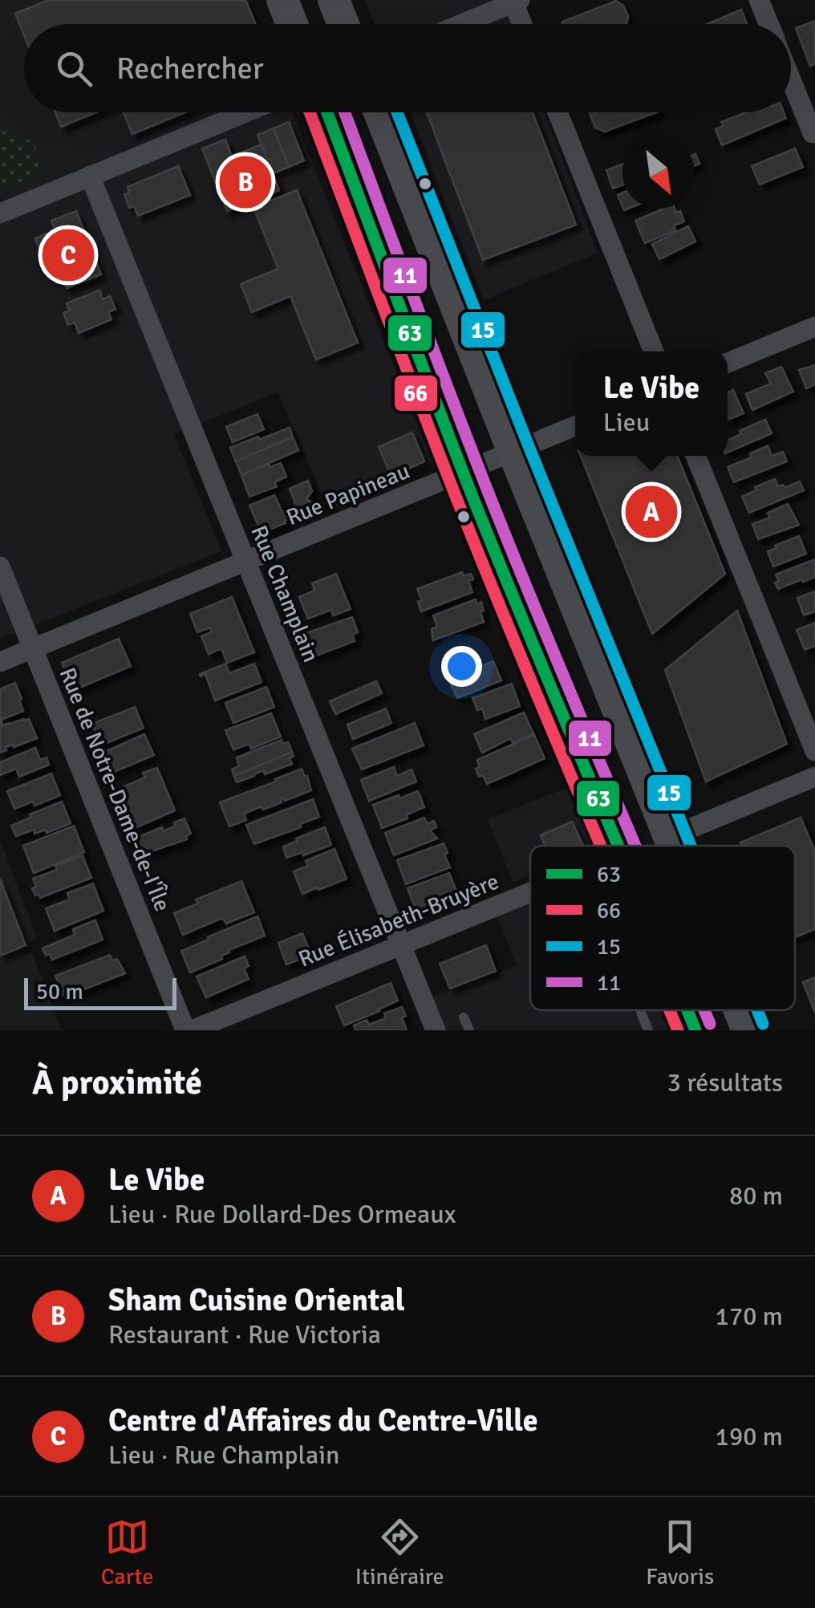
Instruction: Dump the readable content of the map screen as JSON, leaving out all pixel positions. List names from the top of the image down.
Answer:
{
  "streets": {
    "street": [
      "Rue Papineau",
      "Rue Champlain",
      "Rue de Notre-Dame-de-I'Île",
      "Rue Élisabeth-Bruyère"
    ]
  },
  "crossings": [
    ["Rue Papineau", "Rue Champlain"],
    ["Rue Papineau", "Rue de Notre-Dame-de-I'Île"],
    ["Rue Champlain", "Rue Élisabeth-Bruyère"],
    ["Rue de Notre-Dame-de-I'Île", "Rue Élisabeth-Bruyère"]
  ],
  "lines": [
    "transit line 63",
    "transit line 66",
    "transit line 15",
    "transit line 11"
  ],
  "legend": [
    "63",
    "66",
    "15",
    "11"
  ],
  "scale_bar": "50 m",
  "north": "bottom right",
  "page": {
    "search": "Rechercher",
    "pins": ["B", "C", "A"],
    "popup": ["Le Vibe", "Lieu"],
    "scale": "50 m",
    "heading": ["À proximité", "3 résultats"],
    "list": [
      {
        "mark": "A",
        "name": "Le Vibe",
        "note": "Lieu · Rue Dollard-Des Ormeaux",
        "value": "80 m"
      },
      {
        "mark": "B",
        "name": "Sham Cuisine Oriental",
        "note": "Restaurant · Rue Victoria",
        "value": "170 m"
      },
      {
        "mark": "C",
        "name": "Centre d'Affaires du Centre-Ville",
        "note": "Lieu · Rue Champlain",
        "value": "190 m"
      }
    ],
    "nav": ["Carte", "Itinéraire", "Favoris"]
  }
}
